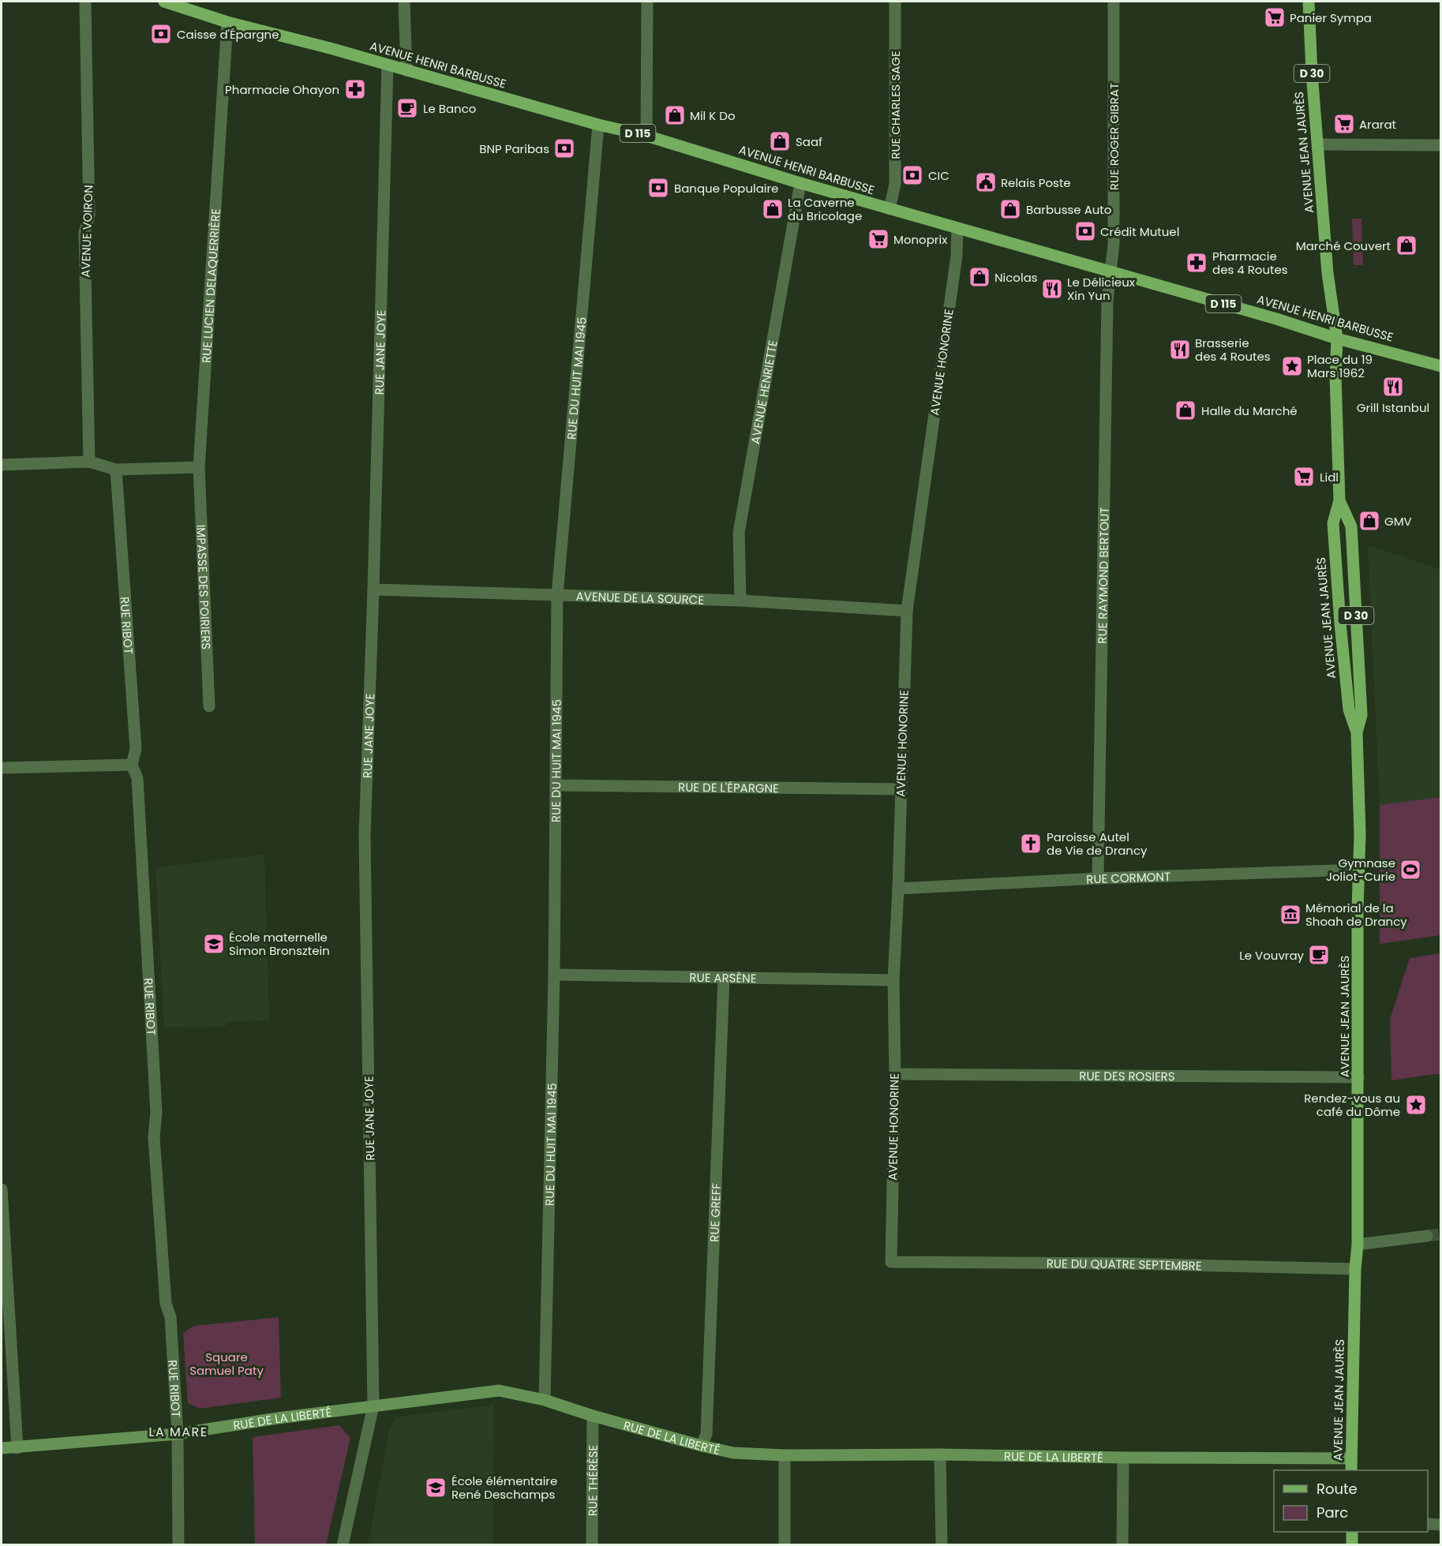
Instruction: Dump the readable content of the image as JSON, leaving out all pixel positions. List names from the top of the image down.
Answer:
{
  "streets": {
    "main road": [
      "AVENUE HENRI BARBUSSE",
      "D 30",
      "D 115",
      "AVENUE JEAN JAURÈS"
    ],
    "street": [
      "RUE CHARLES SAGE",
      "RUE ROGER GIBRAT",
      "AVENUE VOIRON",
      "RUE LUCIEN DELAQUERRIÈRE",
      "RUE JANE JOYE",
      "AVENUE HONORINE",
      "RUE DU HUIT MAI 1945",
      "AVENUE HENRIETTE",
      "RUE RAYMOND BERTOUT",
      "IMPASSE DES POIRIERS",
      "AVENUE DE LA SOURCE",
      "RUE RIBOT",
      "RUE DE L'ÉPARGNE",
      "RUE CORMONT",
      "RUE ARSÈNE",
      "RUE DES ROSIERS",
      "RUE GREFF",
      "RUE DU QUATRE SEPTEMBRE",
      "RUE DE LA LIBERTÉ",
      "RUE THÉRÈSE"
    ]
  },
  "crossings": [
    ["AVENUE HENRI BARBUSSE", "RUE CHARLES SAGE"],
    ["AVENUE HENRI BARBUSSE", "RUE ROGER GIBRAT"],
    ["AVENUE HENRI BARBUSSE", "AVENUE JEAN JAURÈS"],
    ["AVENUE HENRI BARBUSSE", "RUE LUCIEN DELAQUERRIÈRE"],
    ["AVENUE HENRI BARBUSSE", "RUE JANE JOYE"],
    ["AVENUE HENRI BARBUSSE", "AVENUE HONORINE"],
    ["AVENUE HENRI BARBUSSE", "RUE DU HUIT MAI 1945"],
    ["AVENUE HENRI BARBUSSE", "AVENUE HENRIETTE"],
    ["AVENUE HENRI BARBUSSE", "RUE RAYMOND BERTOUT"],
    ["RUE ROGER GIBRAT", "RUE RAYMOND BERTOUT"],
    ["AVENUE JEAN JAURÈS", "RUE CORMONT"],
    ["AVENUE JEAN JAURÈS", "RUE DES ROSIERS"],
    ["AVENUE JEAN JAURÈS", "RUE DU QUATRE SEPTEMBRE"],
    ["AVENUE JEAN JAURÈS", "RUE DE LA LIBERTÉ"],
    ["RUE LUCIEN DELAQUERRIÈRE", "IMPASSE DES POIRIERS"],
    ["RUE JANE JOYE", "AVENUE DE LA SOURCE"],
    ["RUE JANE JOYE", "RUE DE LA LIBERTÉ"],
    ["AVENUE HONORINE", "AVENUE DE LA SOURCE"],
    ["AVENUE HONORINE", "RUE DE L'ÉPARGNE"],
    ["AVENUE HONORINE", "RUE CORMONT"],
    ["AVENUE HONORINE", "RUE ARSÈNE"],
    ["AVENUE HONORINE", "RUE DES ROSIERS"],
    ["AVENUE HONORINE", "RUE DU QUATRE SEPTEMBRE"],
    ["RUE DU HUIT MAI 1945", "AVENUE DE LA SOURCE"],
    ["RUE DU HUIT MAI 1945", "RUE DE L'ÉPARGNE"],
    ["RUE DU HUIT MAI 1945", "RUE ARSÈNE"],
    ["RUE DU HUIT MAI 1945", "RUE DE LA LIBERTÉ"],
    ["AVENUE HENRIETTE", "AVENUE DE LA SOURCE"],
    ["RUE RAYMOND BERTOUT", "RUE CORMONT"],
    ["RUE RIBOT", "RUE DE LA LIBERTÉ"],
    ["RUE ARSÈNE", "RUE GREFF"],
    ["RUE GREFF", "RUE DE LA LIBERTÉ"],
    ["RUE DE LA LIBERTÉ", "RUE THÉRÈSE"]
  ],
  "districts": ["LA MARE"],
  "parks": ["Square Samuel Paty"],
  "places": {
    "supermarket": [
      "Panier Sympa",
      "Ararat",
      "Monoprix",
      "Lidl"
    ],
    "bank": [
      "Caisse d'Épargne",
      "BNP Paribas",
      "CIC",
      "Banque Populaire",
      "Crédit Mutuel"
    ],
    "pharmacy": ["Pharmacie Ohayon", "Pharmacie des 4 Routes"],
    "cafe": ["Le Banco", "Le Vouvray"],
    "shop": [
      "Mil K Do",
      "Saaf",
      "La Caverne du Bricolage",
      "Barbusse Auto",
      "Marché Couvert",
      "Nicolas",
      "Halle du Marché",
      "GMV"
    ],
    "public building": ["Relais Poste"],
    "restaurant": ["Le Délicieux Xin Yun", "Brasserie des 4 Routes", "Grill Istanbul"],
    "place": ["Place du 19 Mars 1962", "Rendez-vous au café du Dôme"],
    "church": ["Paroisse Autel de Vie de Drancy"],
    "sports": ["Gymnase Joliot-Curie"],
    "museum": ["Mémorial de la Shoah de Drancy"],
    "school or university": ["École maternelle Simon Bronsztein", "École élémentaire René Deschamps"]
  },
  "legend": ["Route", "Parc"]
}
